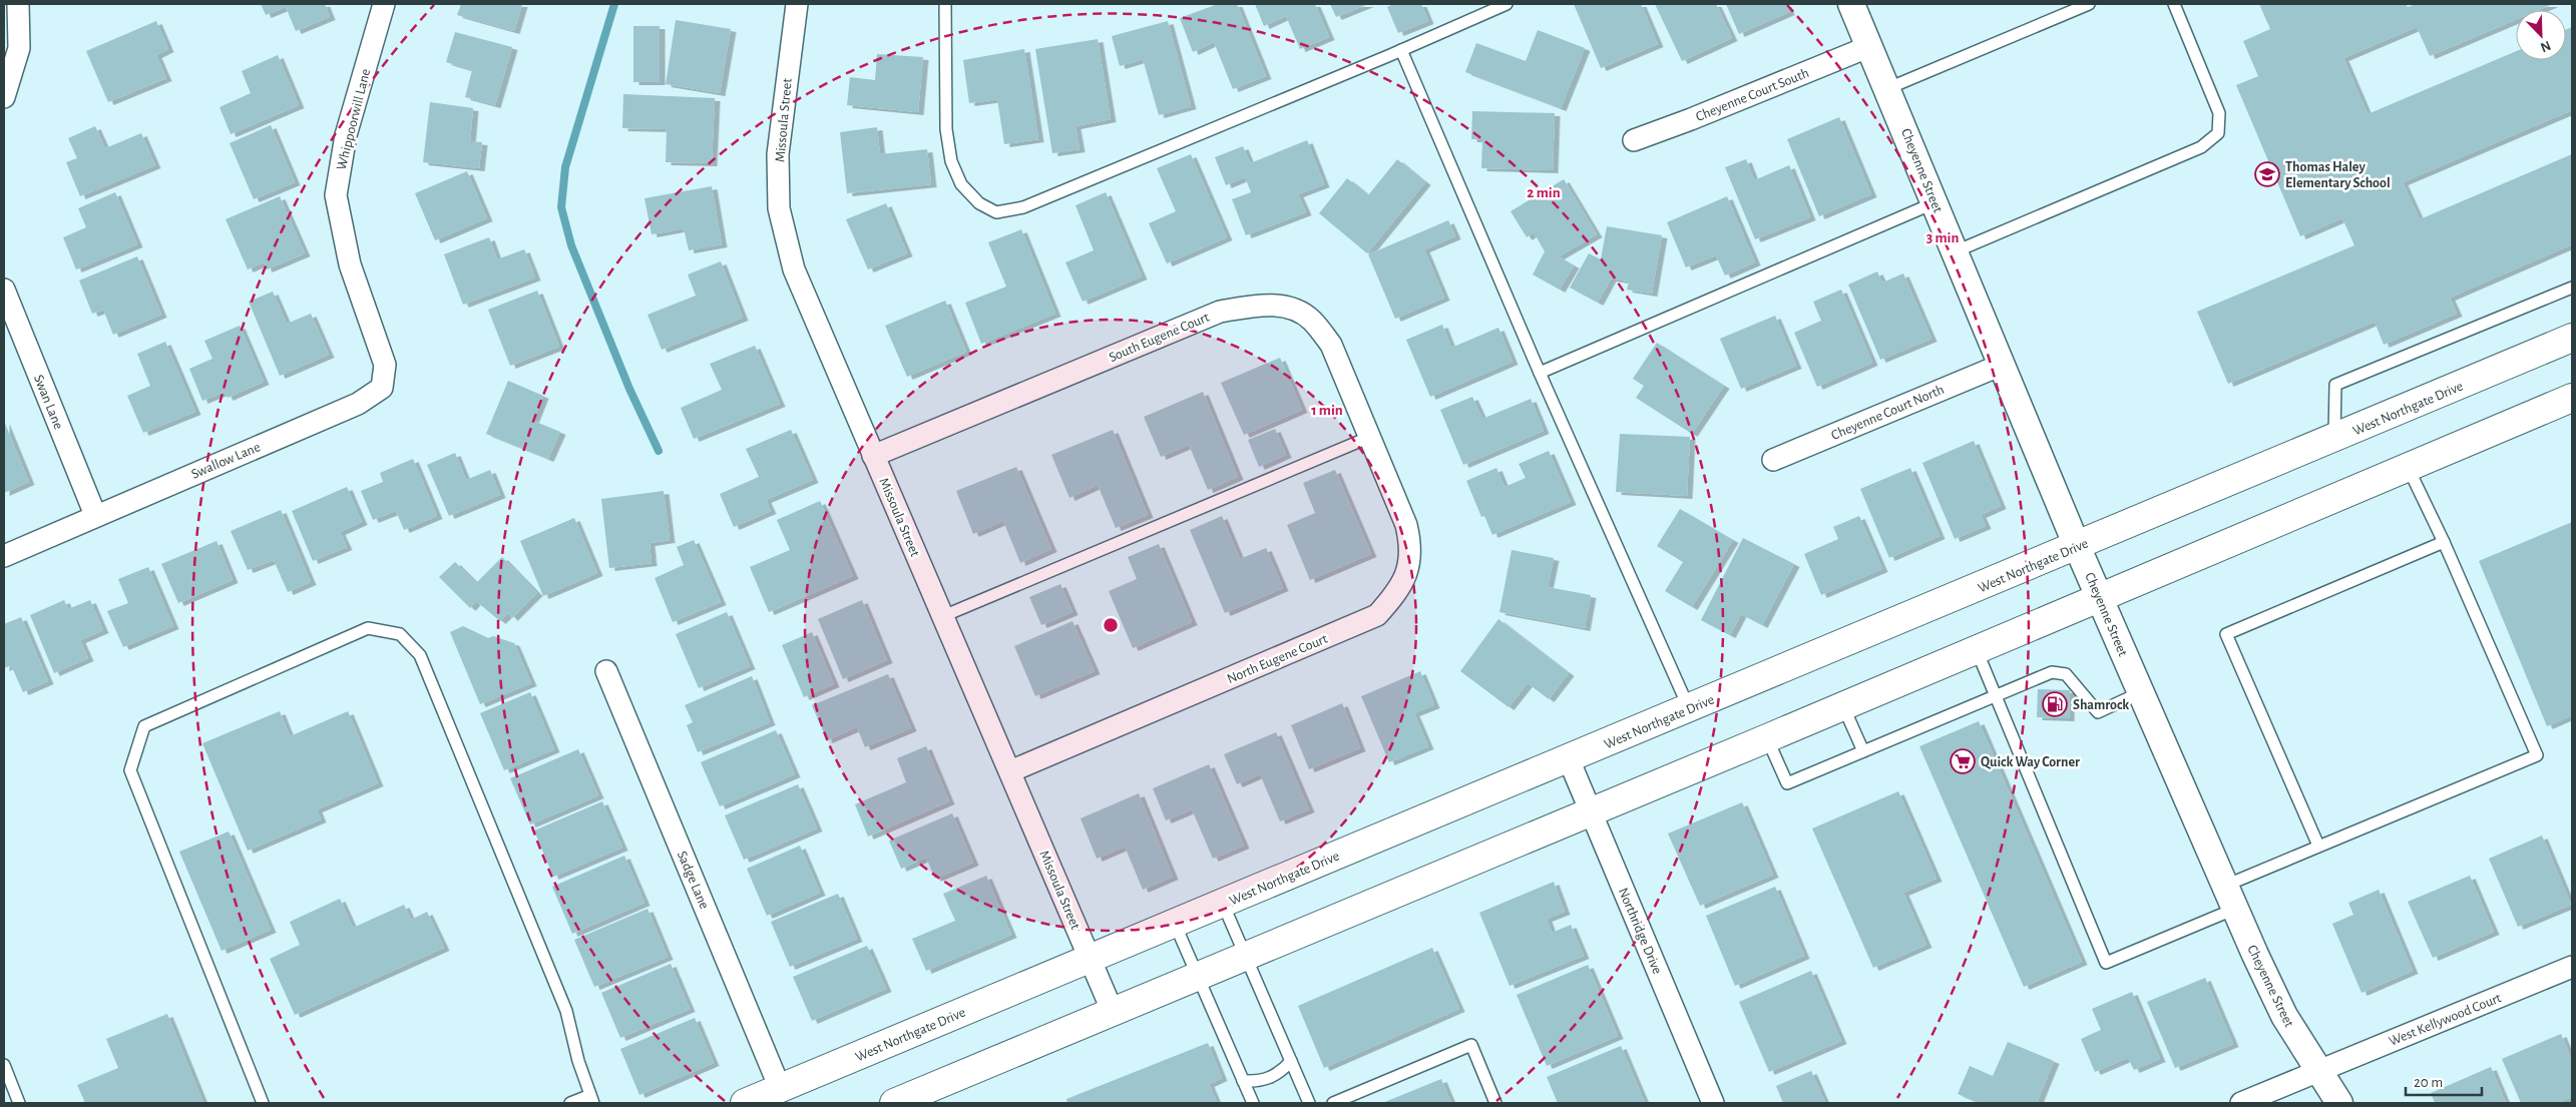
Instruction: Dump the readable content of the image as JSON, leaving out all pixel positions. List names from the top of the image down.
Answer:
{
  "streets": {
    "main road": ["West Northgate Drive"],
    "street": [
      "Cheyenne Court South",
      "Whippoorwill Lane",
      "Missoula Street",
      "Cheyenne Street",
      "South Eugene Court",
      "Swan Lane",
      "Cheyenne Court North",
      "Swallow Lane",
      "North Eugene Court",
      "Sadge Lane",
      "Northridge Drive",
      "West Kellywood Court"
    ]
  },
  "crossings": [
    ["Cheyenne Court South", "Cheyenne Street"],
    ["Whippoorwill Lane", "Swallow Lane"],
    ["Missoula Street", "South Eugene Court"],
    ["Missoula Street", "West Northgate Drive"],
    ["Missoula Street", "North Eugene Court"],
    ["Cheyenne Street", "West Northgate Drive"],
    ["Cheyenne Street", "Cheyenne Court North"],
    ["Cheyenne Street", "West Kellywood Court"],
    ["South Eugene Court", "North Eugene Court"],
    ["Swan Lane", "Swallow Lane"],
    ["West Northgate Drive", "Sadge Lane"],
    ["West Northgate Drive", "Northridge Drive"]
  ],
  "places": {
    "school or university": ["Thomas Haley Elementary School"],
    "fuel station": ["Shamrock"],
    "supermarket": ["Quick Way Corner"]
  },
  "scale_bar": "20 m",
  "north": "bottom right",
  "rings": ["2 min", "3 min", "1 min"]
}
